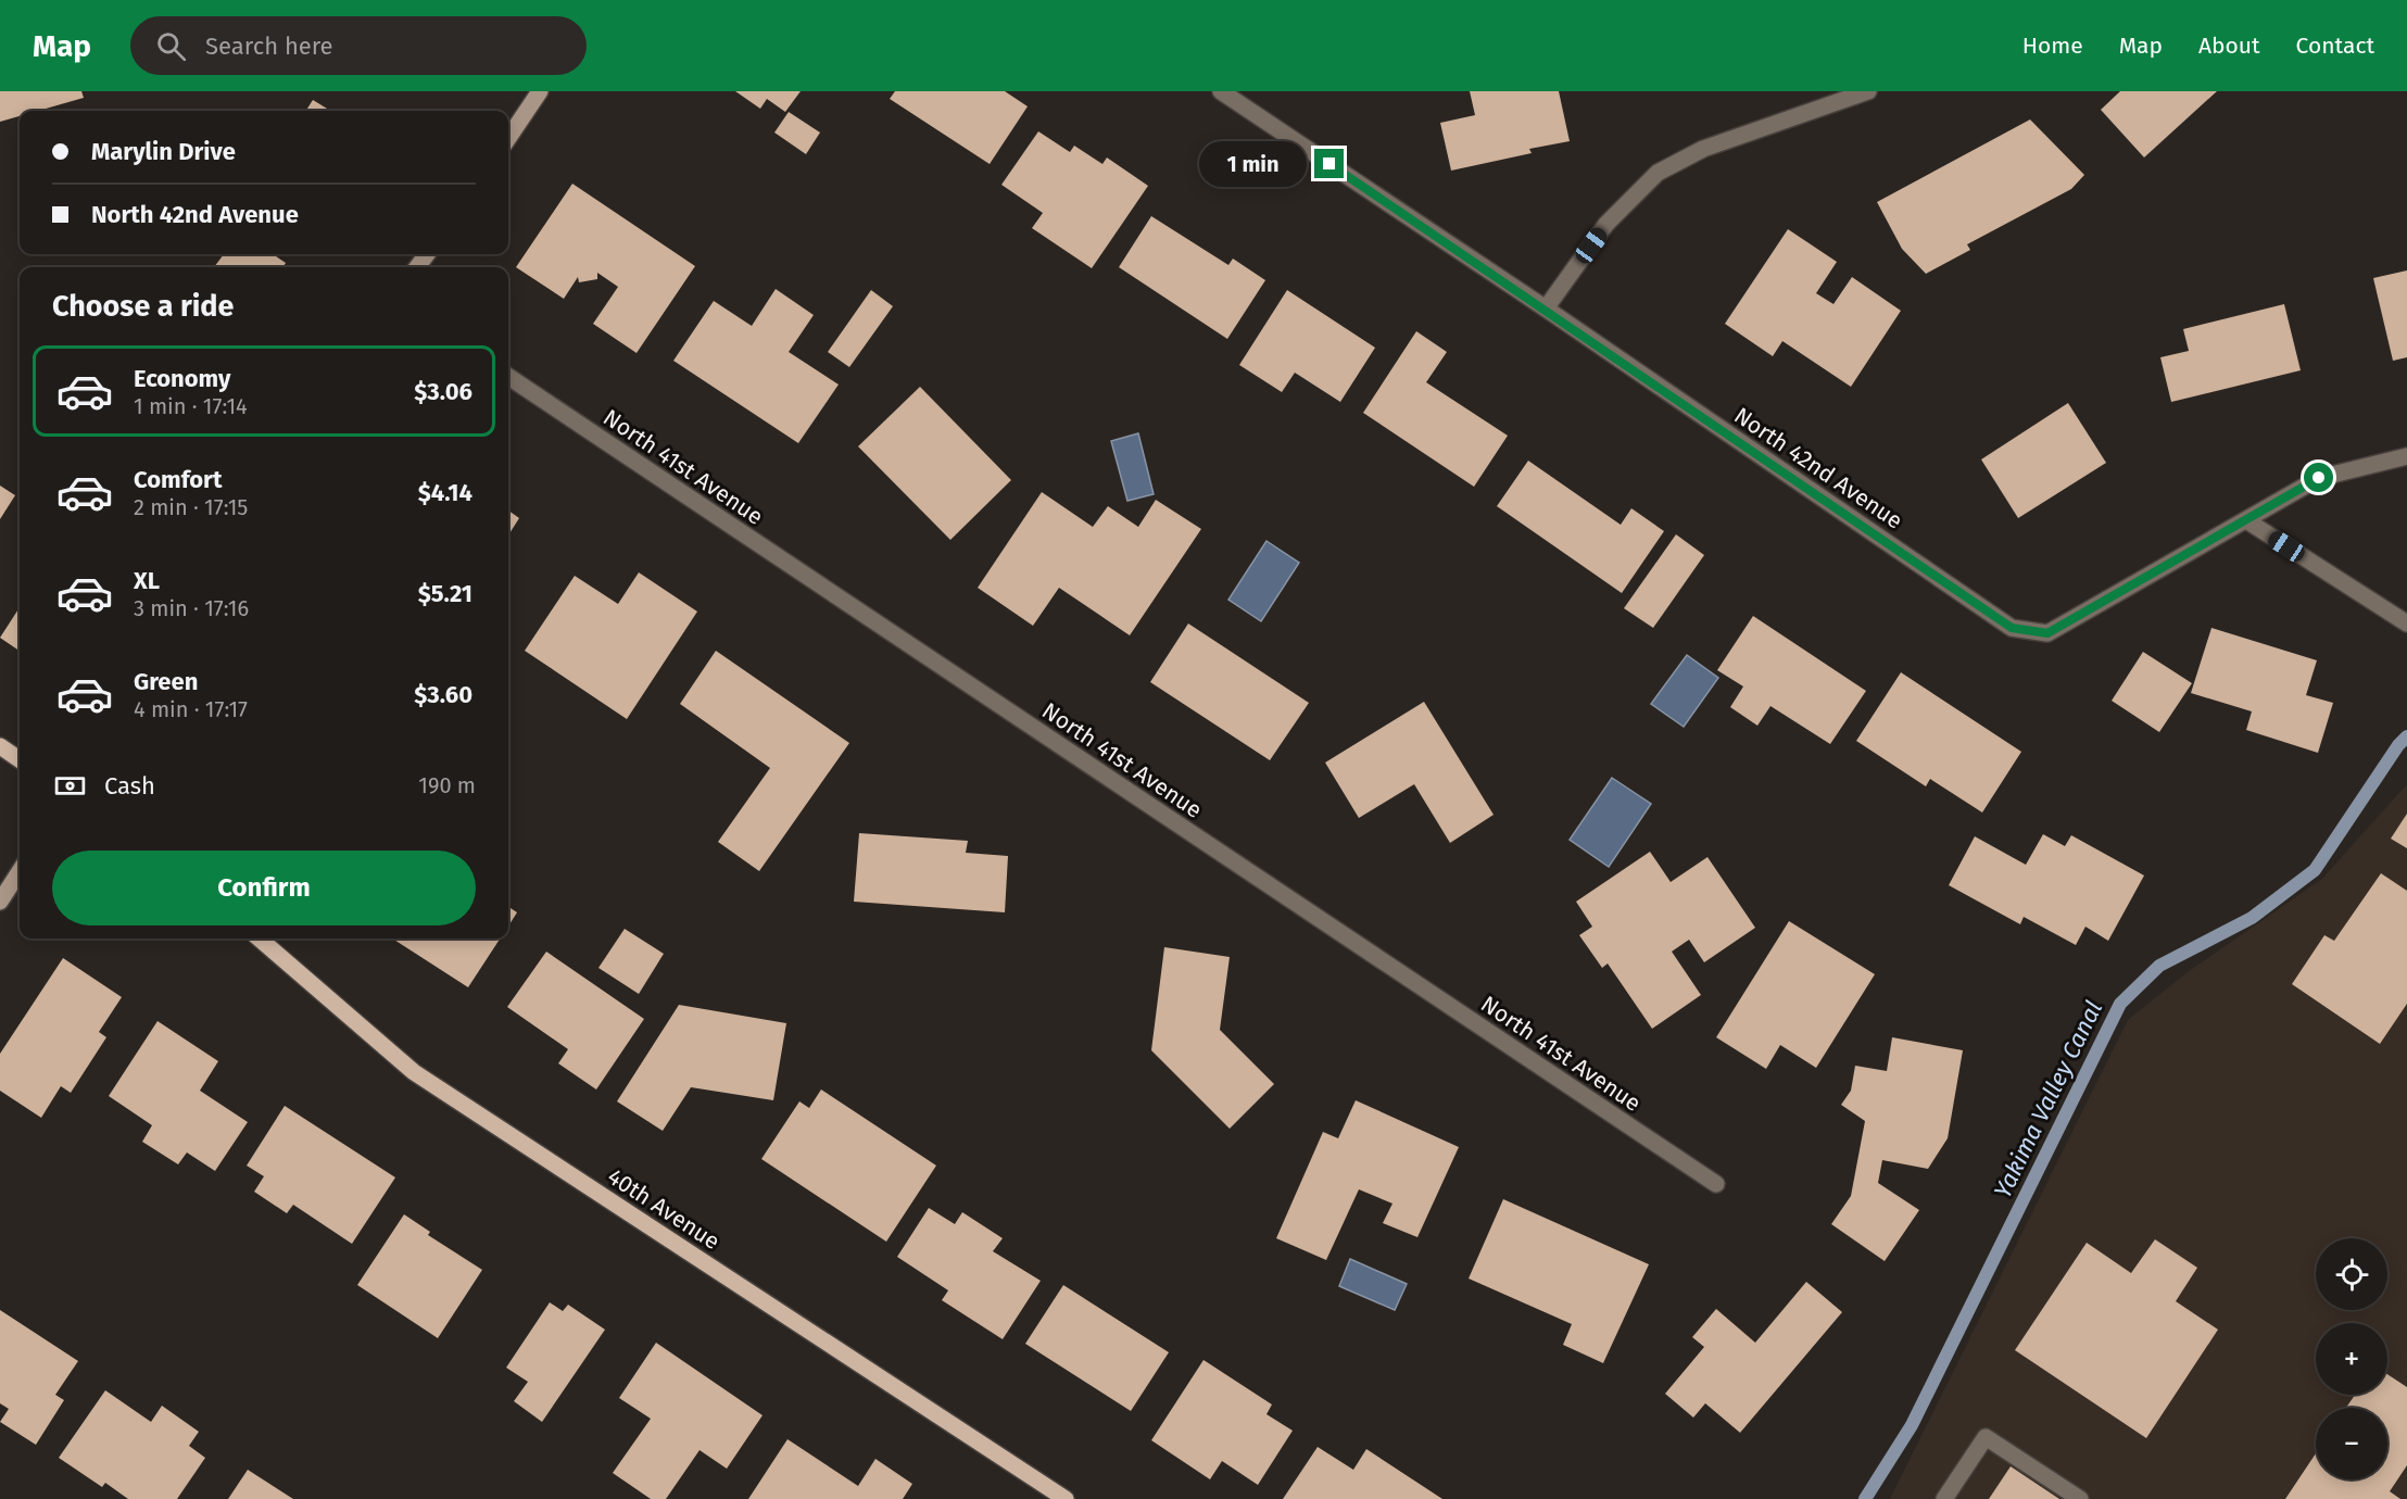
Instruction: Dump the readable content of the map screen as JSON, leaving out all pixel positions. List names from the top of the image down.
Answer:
{
  "streets": {
    "main road": ["40th Avenue"],
    "street": ["North 41st Avenue", "North 42nd Avenue"]
  },
  "water": ["Yakima Valley Canal"],
  "page": {
    "header": "Map",
    "search": "Search here",
    "nav": [
      "Home",
      "Map",
      "About",
      "Contact"
    ],
    "banner": ["Marylin Drive", "North 42nd Avenue"],
    "bubble": "1 min",
    "heading": "Choose a ride",
    "list": [
      {
        "name": "Economy",
        "note": "1 min · 17:14",
        "value": "$3.06"
      },
      {
        "name": "Comfort",
        "note": "2 min · 17:15",
        "value": "$4.14"
      },
      {
        "name": "XL",
        "note": "3 min · 17:16",
        "value": "$5.21"
      },
      {
        "name": "Green",
        "note": "4 min · 17:17",
        "value": "$3.60"
      }
    ],
    "pay": ["Cash", "190 m"],
    "buttons": "Confirm",
    "map_buttons": ["+", "−"]
  }
}
